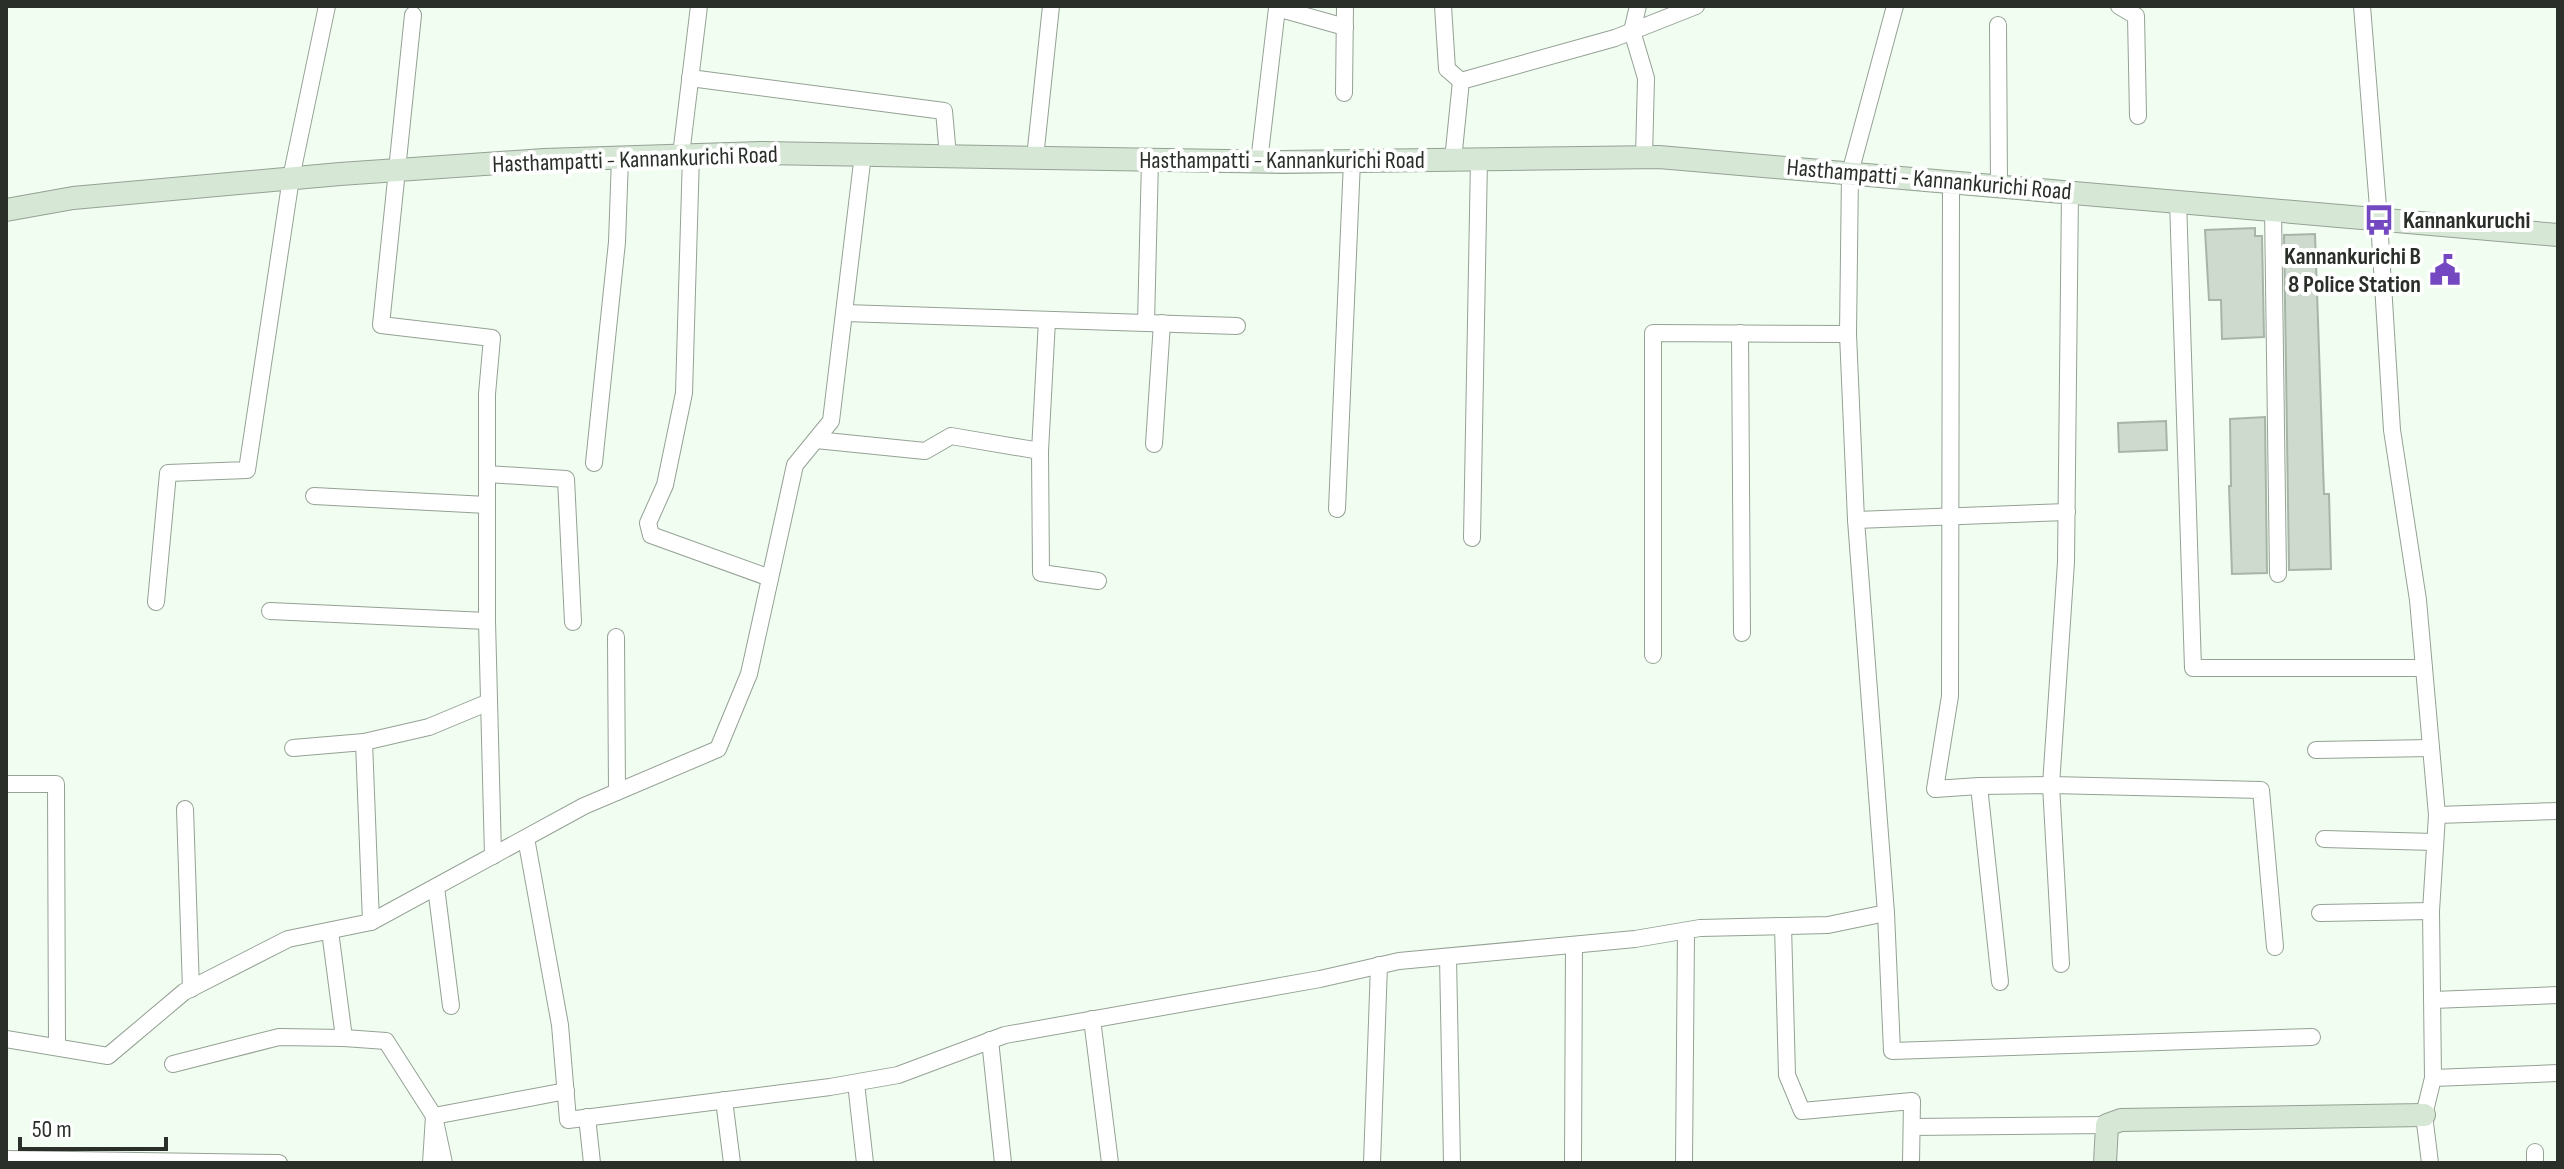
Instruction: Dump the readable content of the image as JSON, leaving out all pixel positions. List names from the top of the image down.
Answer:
{
  "streets": {
    "main road": ["Hasthampatti - Kannankurichi Road"]
  },
  "places": {
    "bus stop": ["Kannankuruchi"],
    "public building": ["Kannankurichi B 8 Police Station"]
  },
  "scale_bar": "50 m"
}
